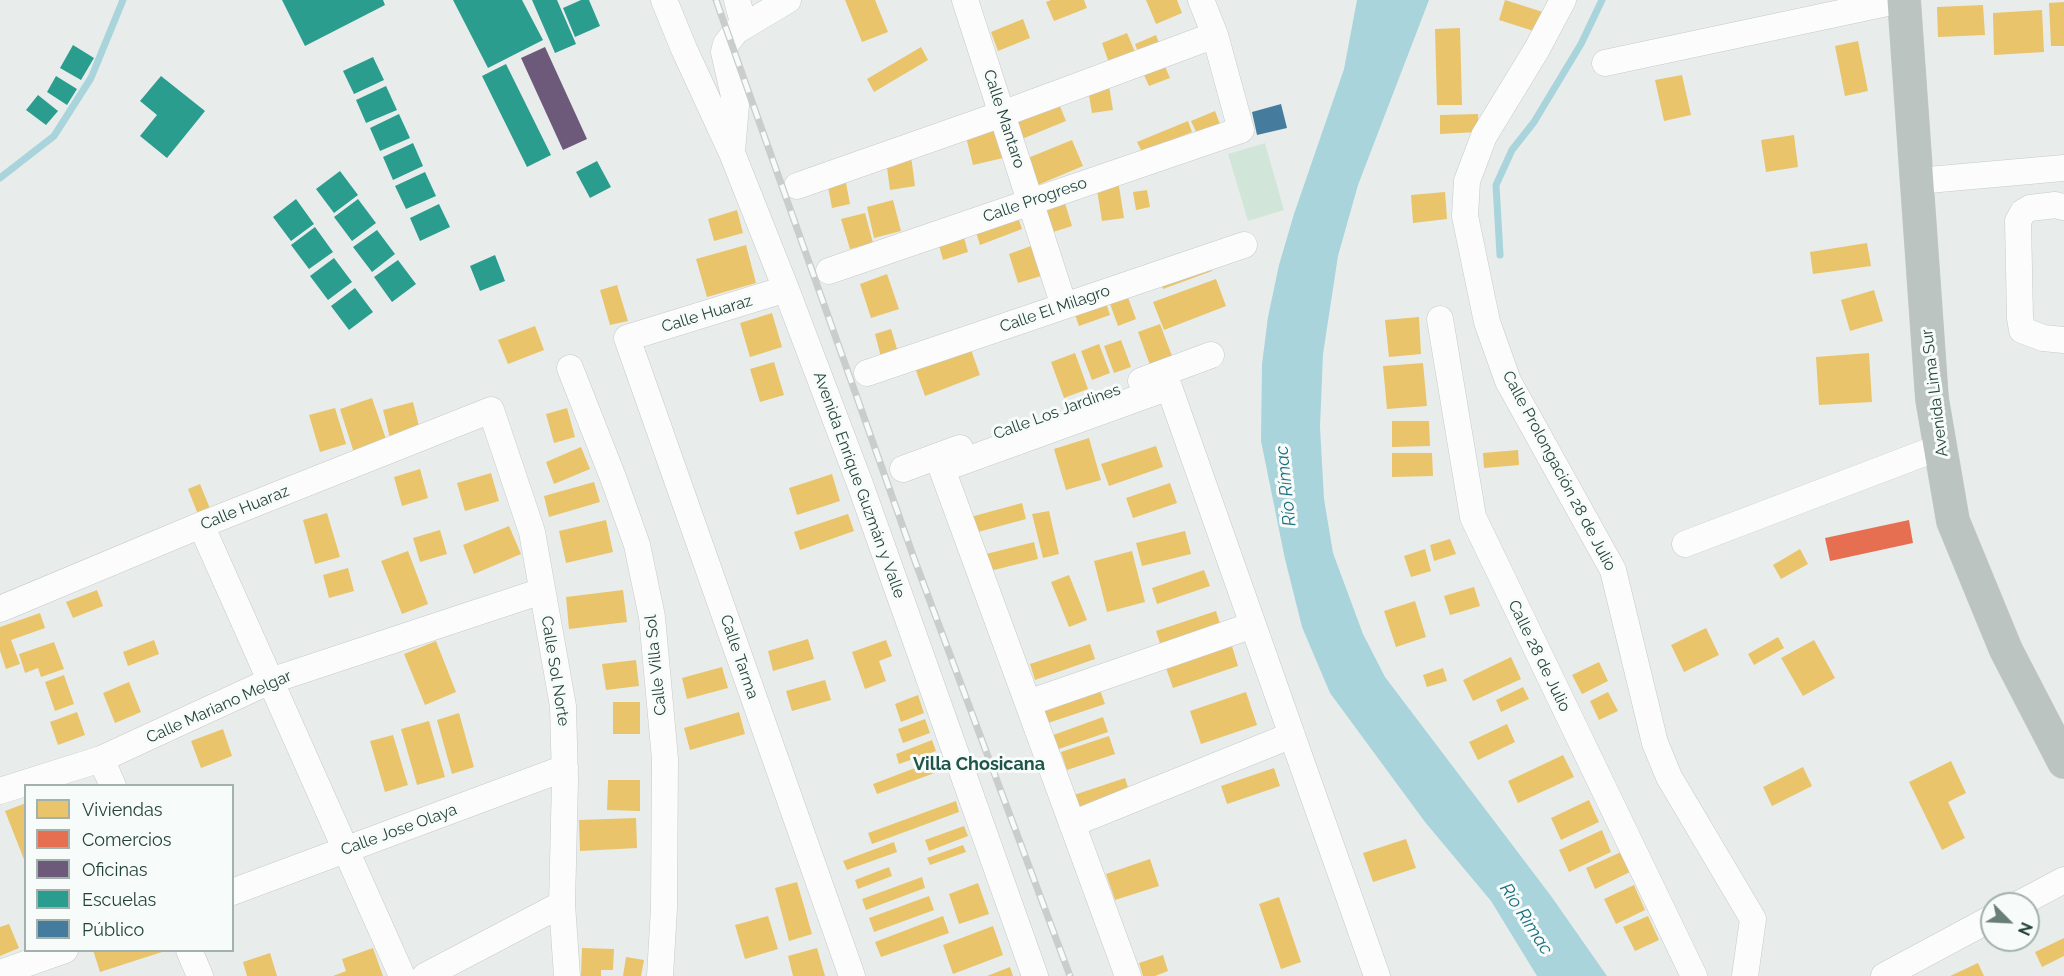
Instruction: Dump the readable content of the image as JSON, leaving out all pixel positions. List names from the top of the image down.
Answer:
{
  "streets": {
    "highway": ["Avenida Lima Sur"],
    "street": [
      "Calle Mantaro",
      "Calle Progreso",
      "Calle El Milagro",
      "Calle Huaraz",
      "Calle Los Jardines",
      "Calle Prolongación 28 de Julio",
      "Avenida Enrique Guzmán y Valle",
      "Calle 28 de Julio",
      "Calle Tarma",
      "Calle Villa Sol",
      "Calle Sol Norte",
      "Calle Mariano Melgar",
      "Calle Jose Olaya"
    ]
  },
  "crossings": [
    ["Calle Mantaro", "Calle Progreso"],
    ["Calle Mantaro", "Calle El Milagro"],
    ["Calle Huaraz", "Avenida Enrique Guzmán y Valle"],
    ["Calle Huaraz", "Calle Tarma"],
    ["Calle Huaraz", "Calle Sol Norte"],
    ["Calle Sol Norte", "Calle Mariano Melgar"],
    ["Calle Sol Norte", "Calle Jose Olaya"]
  ],
  "districts": ["Villa Chosicana"],
  "water": ["Río Rímac"],
  "legend": [
    "Viviendas",
    "Comercios",
    "Oficinas",
    "Escuelas",
    "Público"
  ],
  "north": "bottom right"
}
